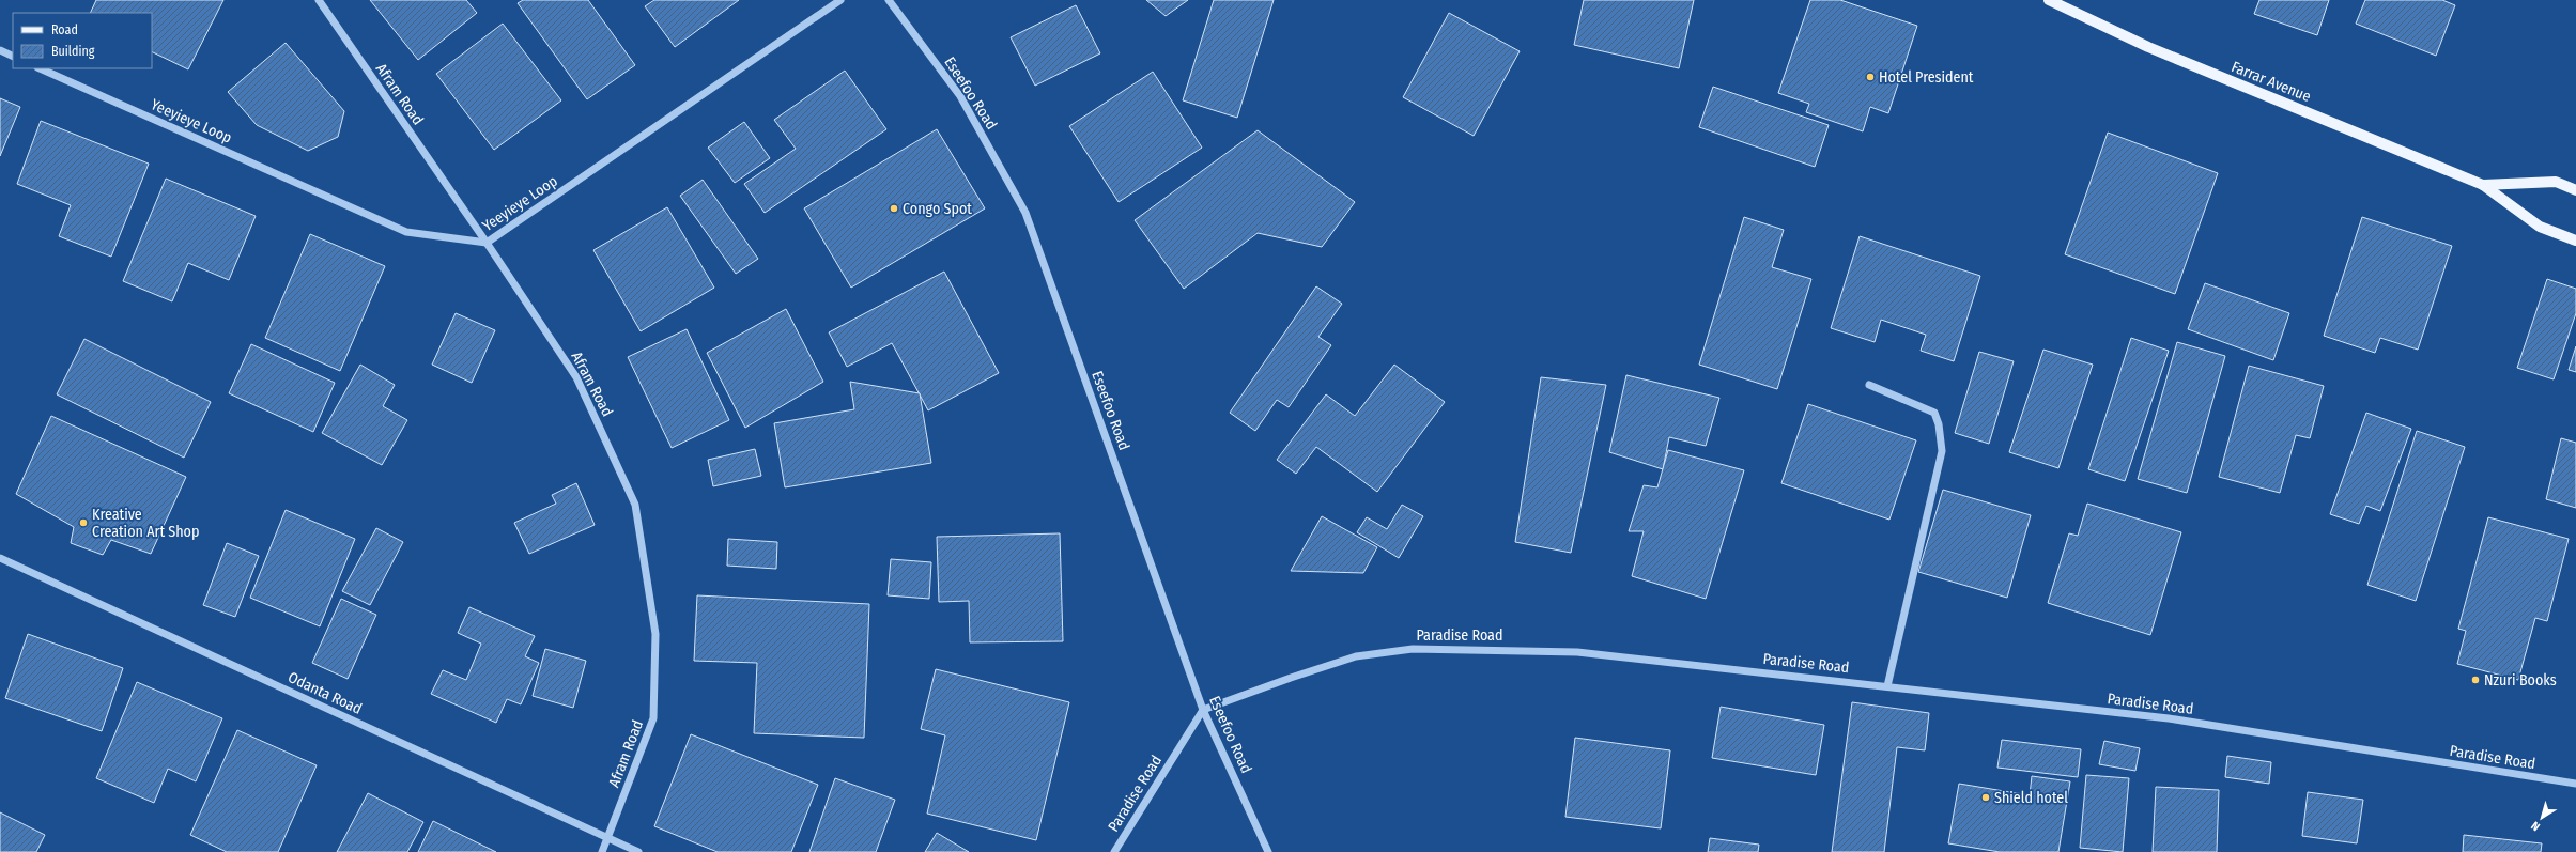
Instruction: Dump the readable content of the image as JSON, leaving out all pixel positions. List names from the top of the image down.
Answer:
{
  "streets": {
    "main road": ["Farrar Avenue"],
    "street": [
      "Eseefoo Road",
      "Afram Road",
      "Yeeyieye Loop",
      "Paradise Road",
      "Odanta Road"
    ]
  },
  "crossings": [
    ["Eseefoo Road", "Paradise Road"],
    ["Afram Road", "Yeeyieye Loop"],
    ["Afram Road", "Odanta Road"]
  ],
  "places": [
    "Hotel President",
    "Congo Spot",
    "Kreative Creation Art Shop",
    "Nzuri Books",
    "Shield hotel"
  ],
  "legend": ["Road", "Building"],
  "north": "bottom left"
}
